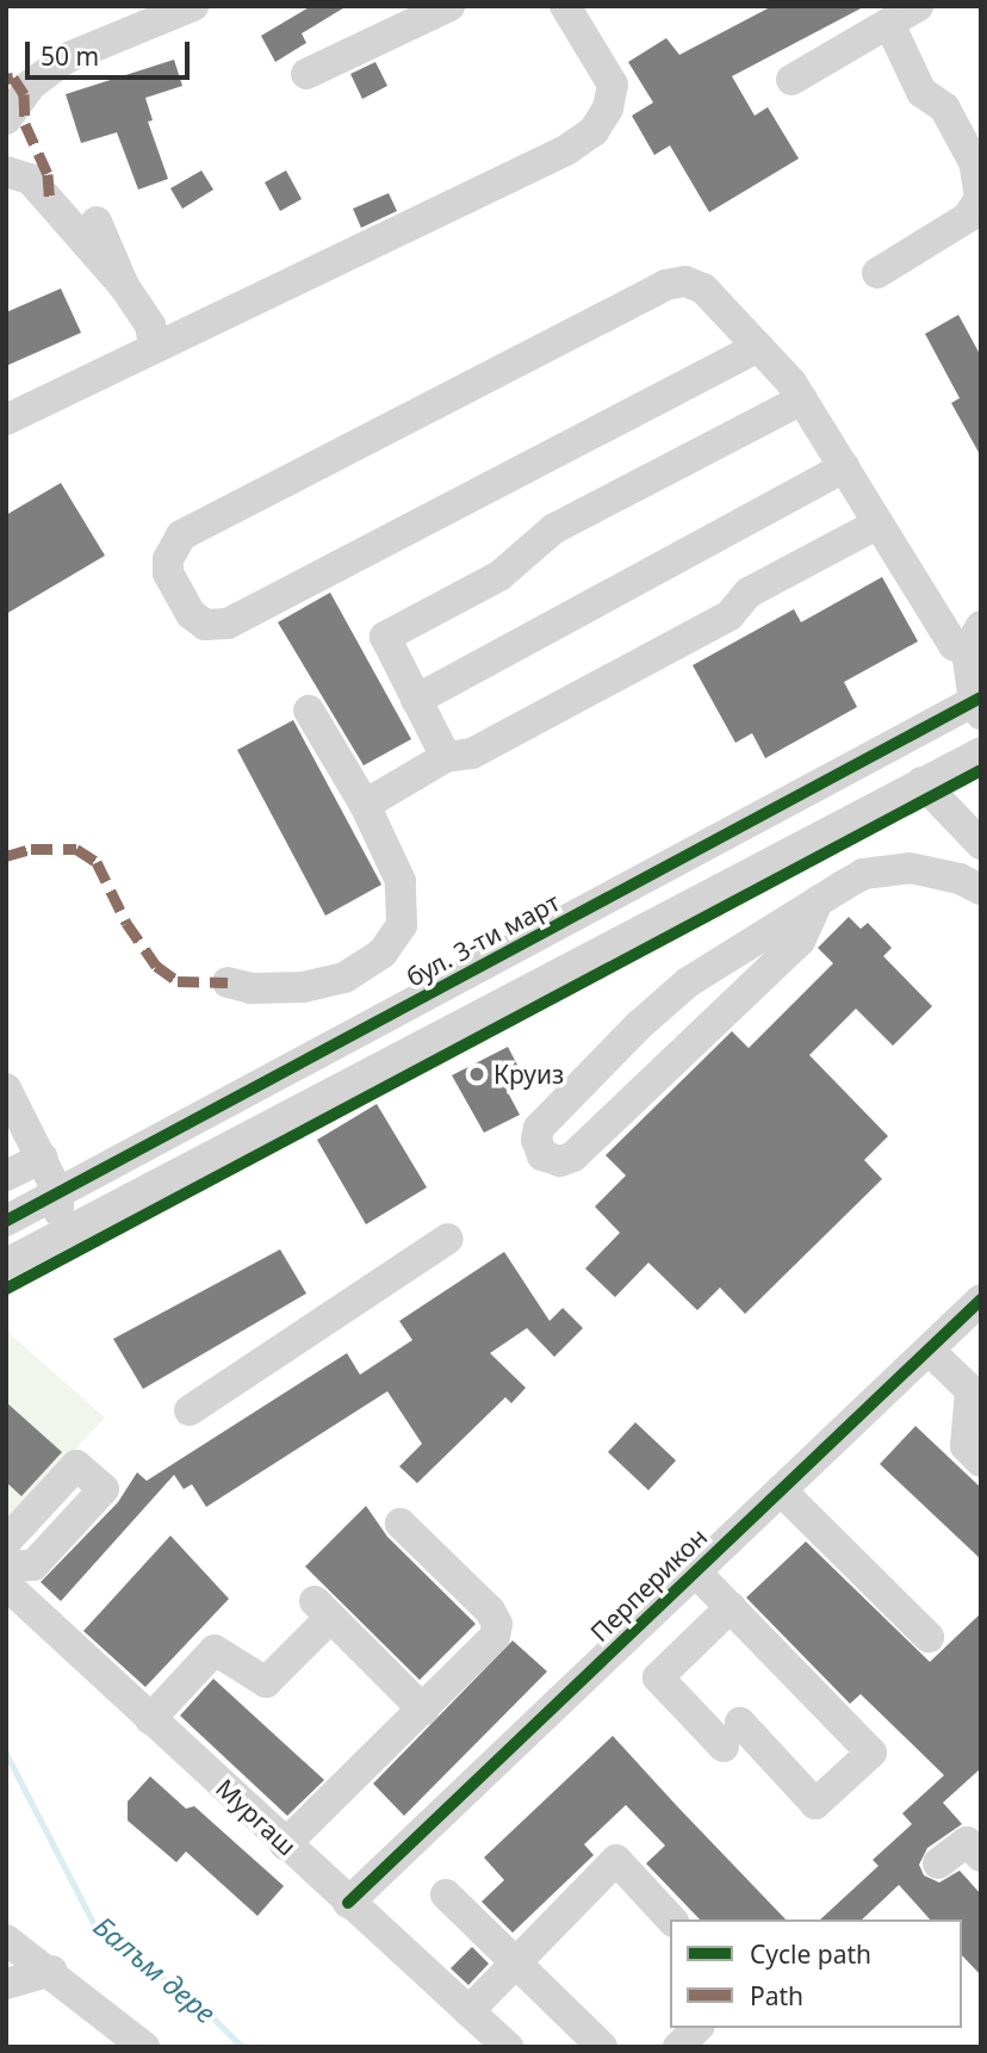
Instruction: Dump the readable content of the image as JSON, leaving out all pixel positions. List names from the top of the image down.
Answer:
{
  "streets": {
    "street": ["бул. 3-ти март", "Перперикон", "Мургаш"]
  },
  "crossings": [
    ["Перперикон", "Мургаш"]
  ],
  "water": ["Балъм дере"],
  "places": ["Круиз"],
  "legend": ["Cycle path", "Path"],
  "scale_bar": "50 m"
}
